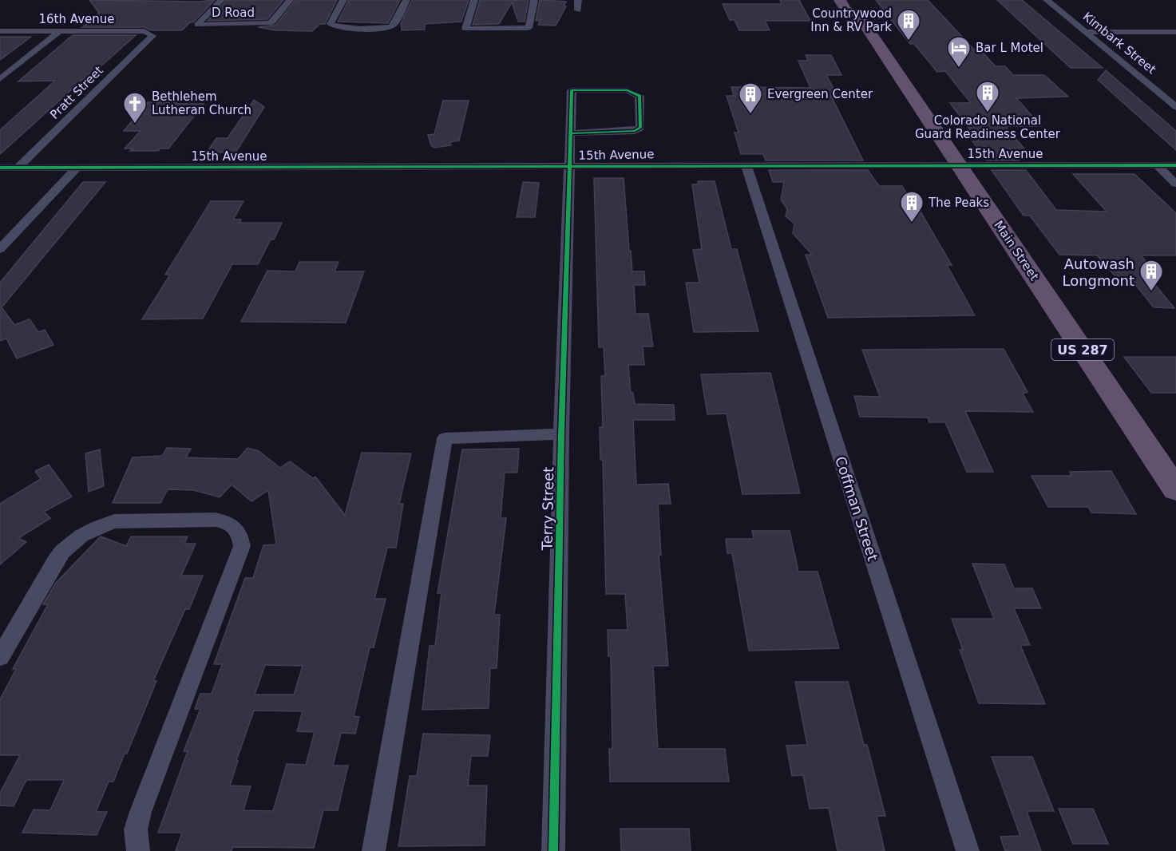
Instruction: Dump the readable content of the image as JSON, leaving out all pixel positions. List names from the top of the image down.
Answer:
{
  "streets": {
    "highway": ["Main Street", "US 287"],
    "street": [
      "D Road",
      "16th Avenue",
      "Kimbark Street",
      "Pratt Street",
      "15th Avenue",
      "Terry Street",
      "Coffman Street"
    ]
  },
  "crossings": [
    ["16th Avenue", "Pratt Street"],
    ["Pratt Street", "15th Avenue"],
    ["15th Avenue", "Main Street"],
    ["15th Avenue", "Terry Street"],
    ["15th Avenue", "Coffman Street"]
  ],
  "places": {
    "building": [
      "Countrywood Inn & RV Park",
      "Colorado National Guard Readiness Center",
      "Evergreen Center",
      "The Peaks",
      "Autowash Longmont"
    ],
    "hotel": ["Bar L Motel"],
    "church": ["Bethlehem Lutheran Church"]
  }
}
